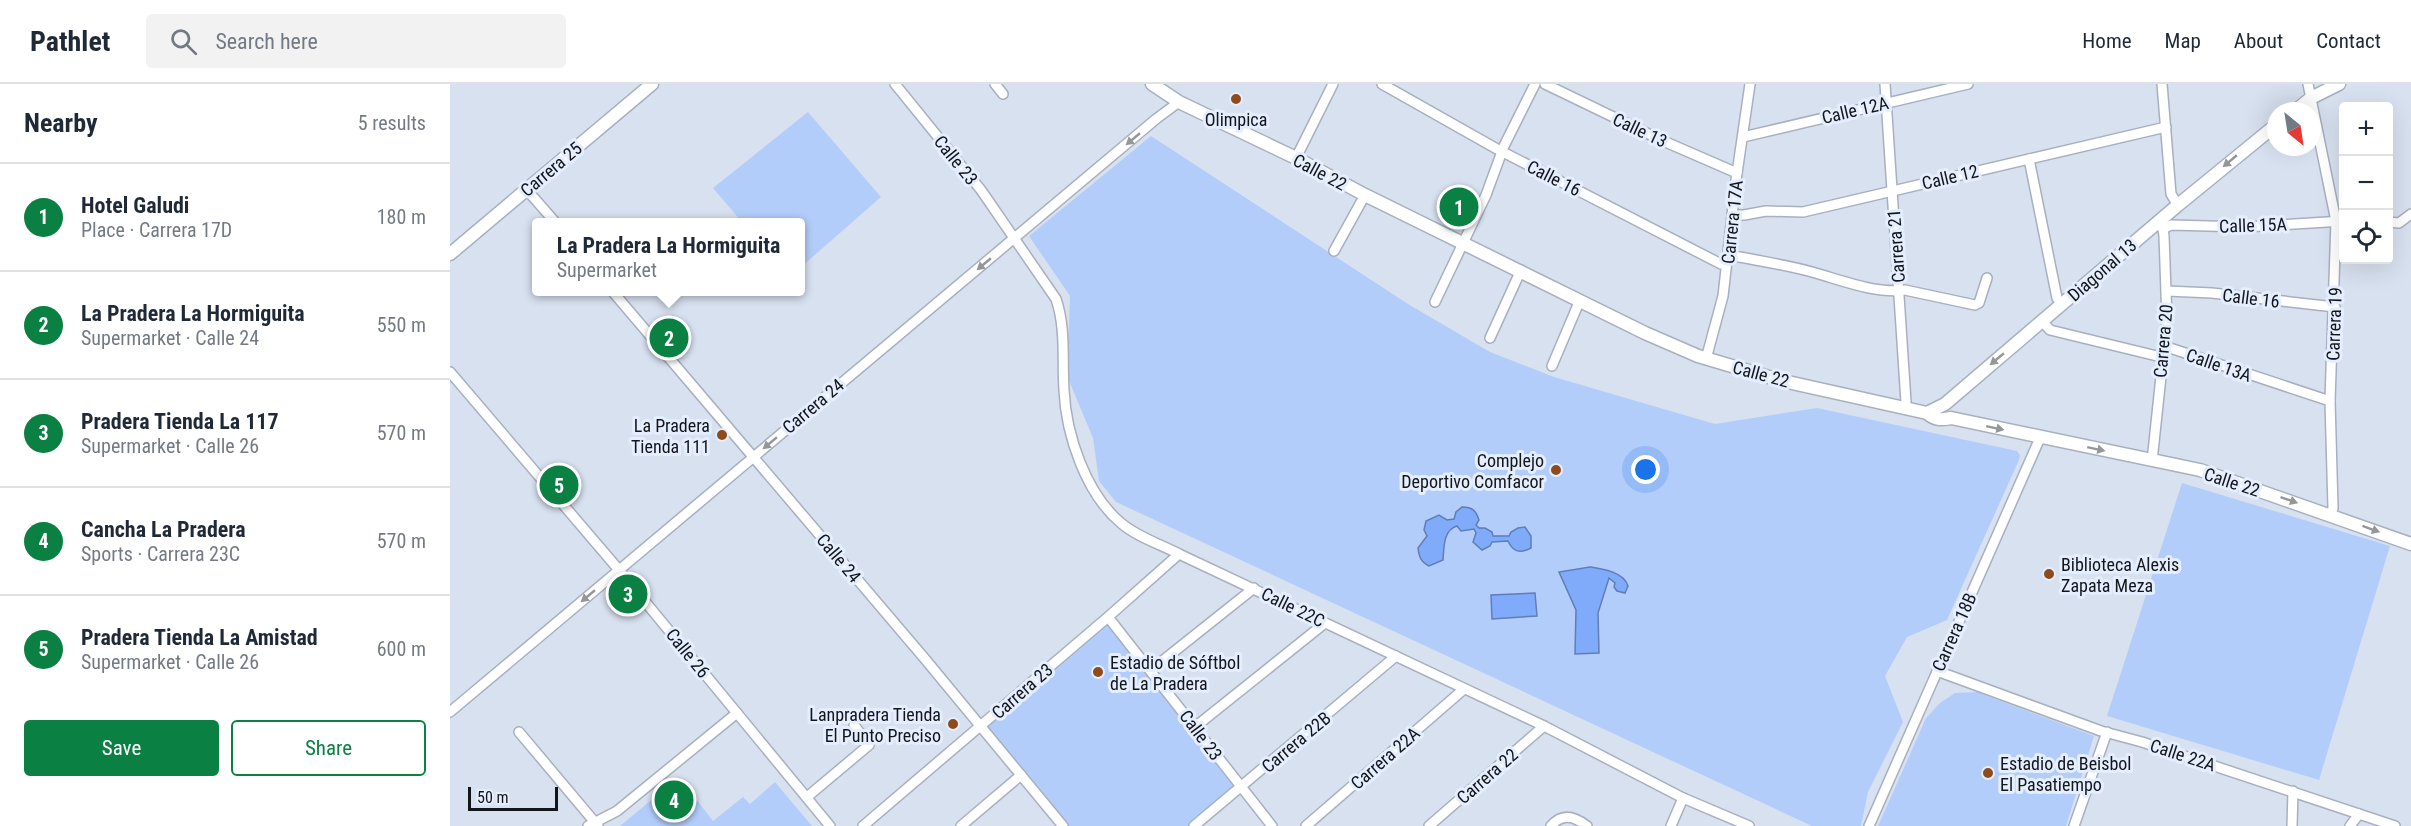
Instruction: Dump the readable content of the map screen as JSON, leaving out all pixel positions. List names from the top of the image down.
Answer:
{
  "streets": {
    "street": [
      "Calle 12A",
      "Calle 13",
      "Calle 23",
      "Carrera 25",
      "Calle 22",
      "Calle 12",
      "Calle 16",
      "Carrera 17A",
      "Calle 15A",
      "Carrera 21",
      "Diagonal 13",
      "Carrera 19",
      "Carrera 20",
      "Calle 13A",
      "Carrera 24",
      "Calle 24",
      "Calle 22C",
      "Carrera 18B",
      "Calle 26",
      "Carrera 23",
      "Carrera 22B",
      "Calle 22A",
      "Carrera 22A",
      "Carrera 22"
    ]
  },
  "crossings": [
    ["Calle 12A", "Carrera 17A"],
    ["Calle 12A", "Carrera 21"],
    ["Calle 13", "Carrera 17A"],
    ["Calle 23", "Carrera 24"],
    ["Calle 23", "Calle 22C"],
    ["Calle 23", "Carrera 23"],
    ["Calle 23", "Carrera 22B"],
    ["Calle 22", "Carrera 17A"],
    ["Calle 22", "Carrera 21"],
    ["Calle 22", "Diagonal 13"],
    ["Calle 22", "Carrera 19"],
    ["Calle 22", "Carrera 20"],
    ["Calle 22", "Carrera 24"],
    ["Calle 22", "Carrera 18B"],
    ["Calle 12", "Carrera 17A"],
    ["Calle 12", "Carrera 21"],
    ["Calle 16", "Carrera 17A"],
    ["Calle 16", "Carrera 19"],
    ["Calle 16", "Carrera 20"],
    ["Calle 15A", "Diagonal 13"],
    ["Calle 15A", "Carrera 20"],
    ["Diagonal 13", "Carrera 20"],
    ["Diagonal 13", "Calle 13A"],
    ["Carrera 19", "Calle 13A"],
    ["Carrera 20", "Calle 13A"],
    ["Carrera 24", "Calle 24"],
    ["Carrera 24", "Calle 22C"],
    ["Carrera 24", "Calle 26"],
    ["Calle 24", "Carrera 23"],
    ["Calle 22C", "Carrera 23"],
    ["Calle 22C", "Carrera 22B"],
    ["Calle 22C", "Carrera 22A"],
    ["Calle 22C", "Carrera 22"],
    ["Carrera 18B", "Calle 22A"]
  ],
  "one_way": ["Calle 22", "Diagonal 13", "Carrera 24"],
  "places": [
    "Olimpica",
    "La Pradera Tienda 111",
    "Complejo Deportivo Comfacor",
    "Biblioteca Alexis Zapata Meza",
    "Estadio de Sóftbol de La Pradera",
    "Lanpradera Tienda El Punto Preciso",
    "Estadio de Beisbol El Pasatiempo"
  ],
  "scale_bar": "50 m",
  "north": "bottom right",
  "page": {
    "header": "Pathlet",
    "search": "Search here",
    "nav": [
      "Home",
      "Map",
      "About",
      "Contact"
    ],
    "heading": ["Nearby", "5 results"],
    "map_buttons": ["+", "−"],
    "list": [
      {
        "mark": "1",
        "name": "Hotel Galudi",
        "note": "Place · Carrera 17D",
        "value": "180 m"
      },
      {
        "mark": "2",
        "name": "La Pradera La Hormiguita",
        "note": "Supermarket · Calle 24",
        "value": "550 m"
      },
      {
        "mark": "3",
        "name": "Pradera Tienda La 117",
        "note": "Supermarket · Calle 26",
        "value": "570 m"
      },
      {
        "mark": "4",
        "name": "Cancha La Pradera",
        "note": "Sports · Carrera 23C",
        "value": "570 m"
      },
      {
        "mark": "5",
        "name": "Pradera Tienda La Amistad",
        "note": "Supermarket · Calle 26",
        "value": "600 m"
      }
    ],
    "pins": [
      "1",
      "2",
      "5",
      "3",
      "4"
    ],
    "popup": ["La Pradera La Hormiguita", "Supermarket"],
    "buttons": ["Save", "Share"],
    "scale": "50 m"
  }
}
